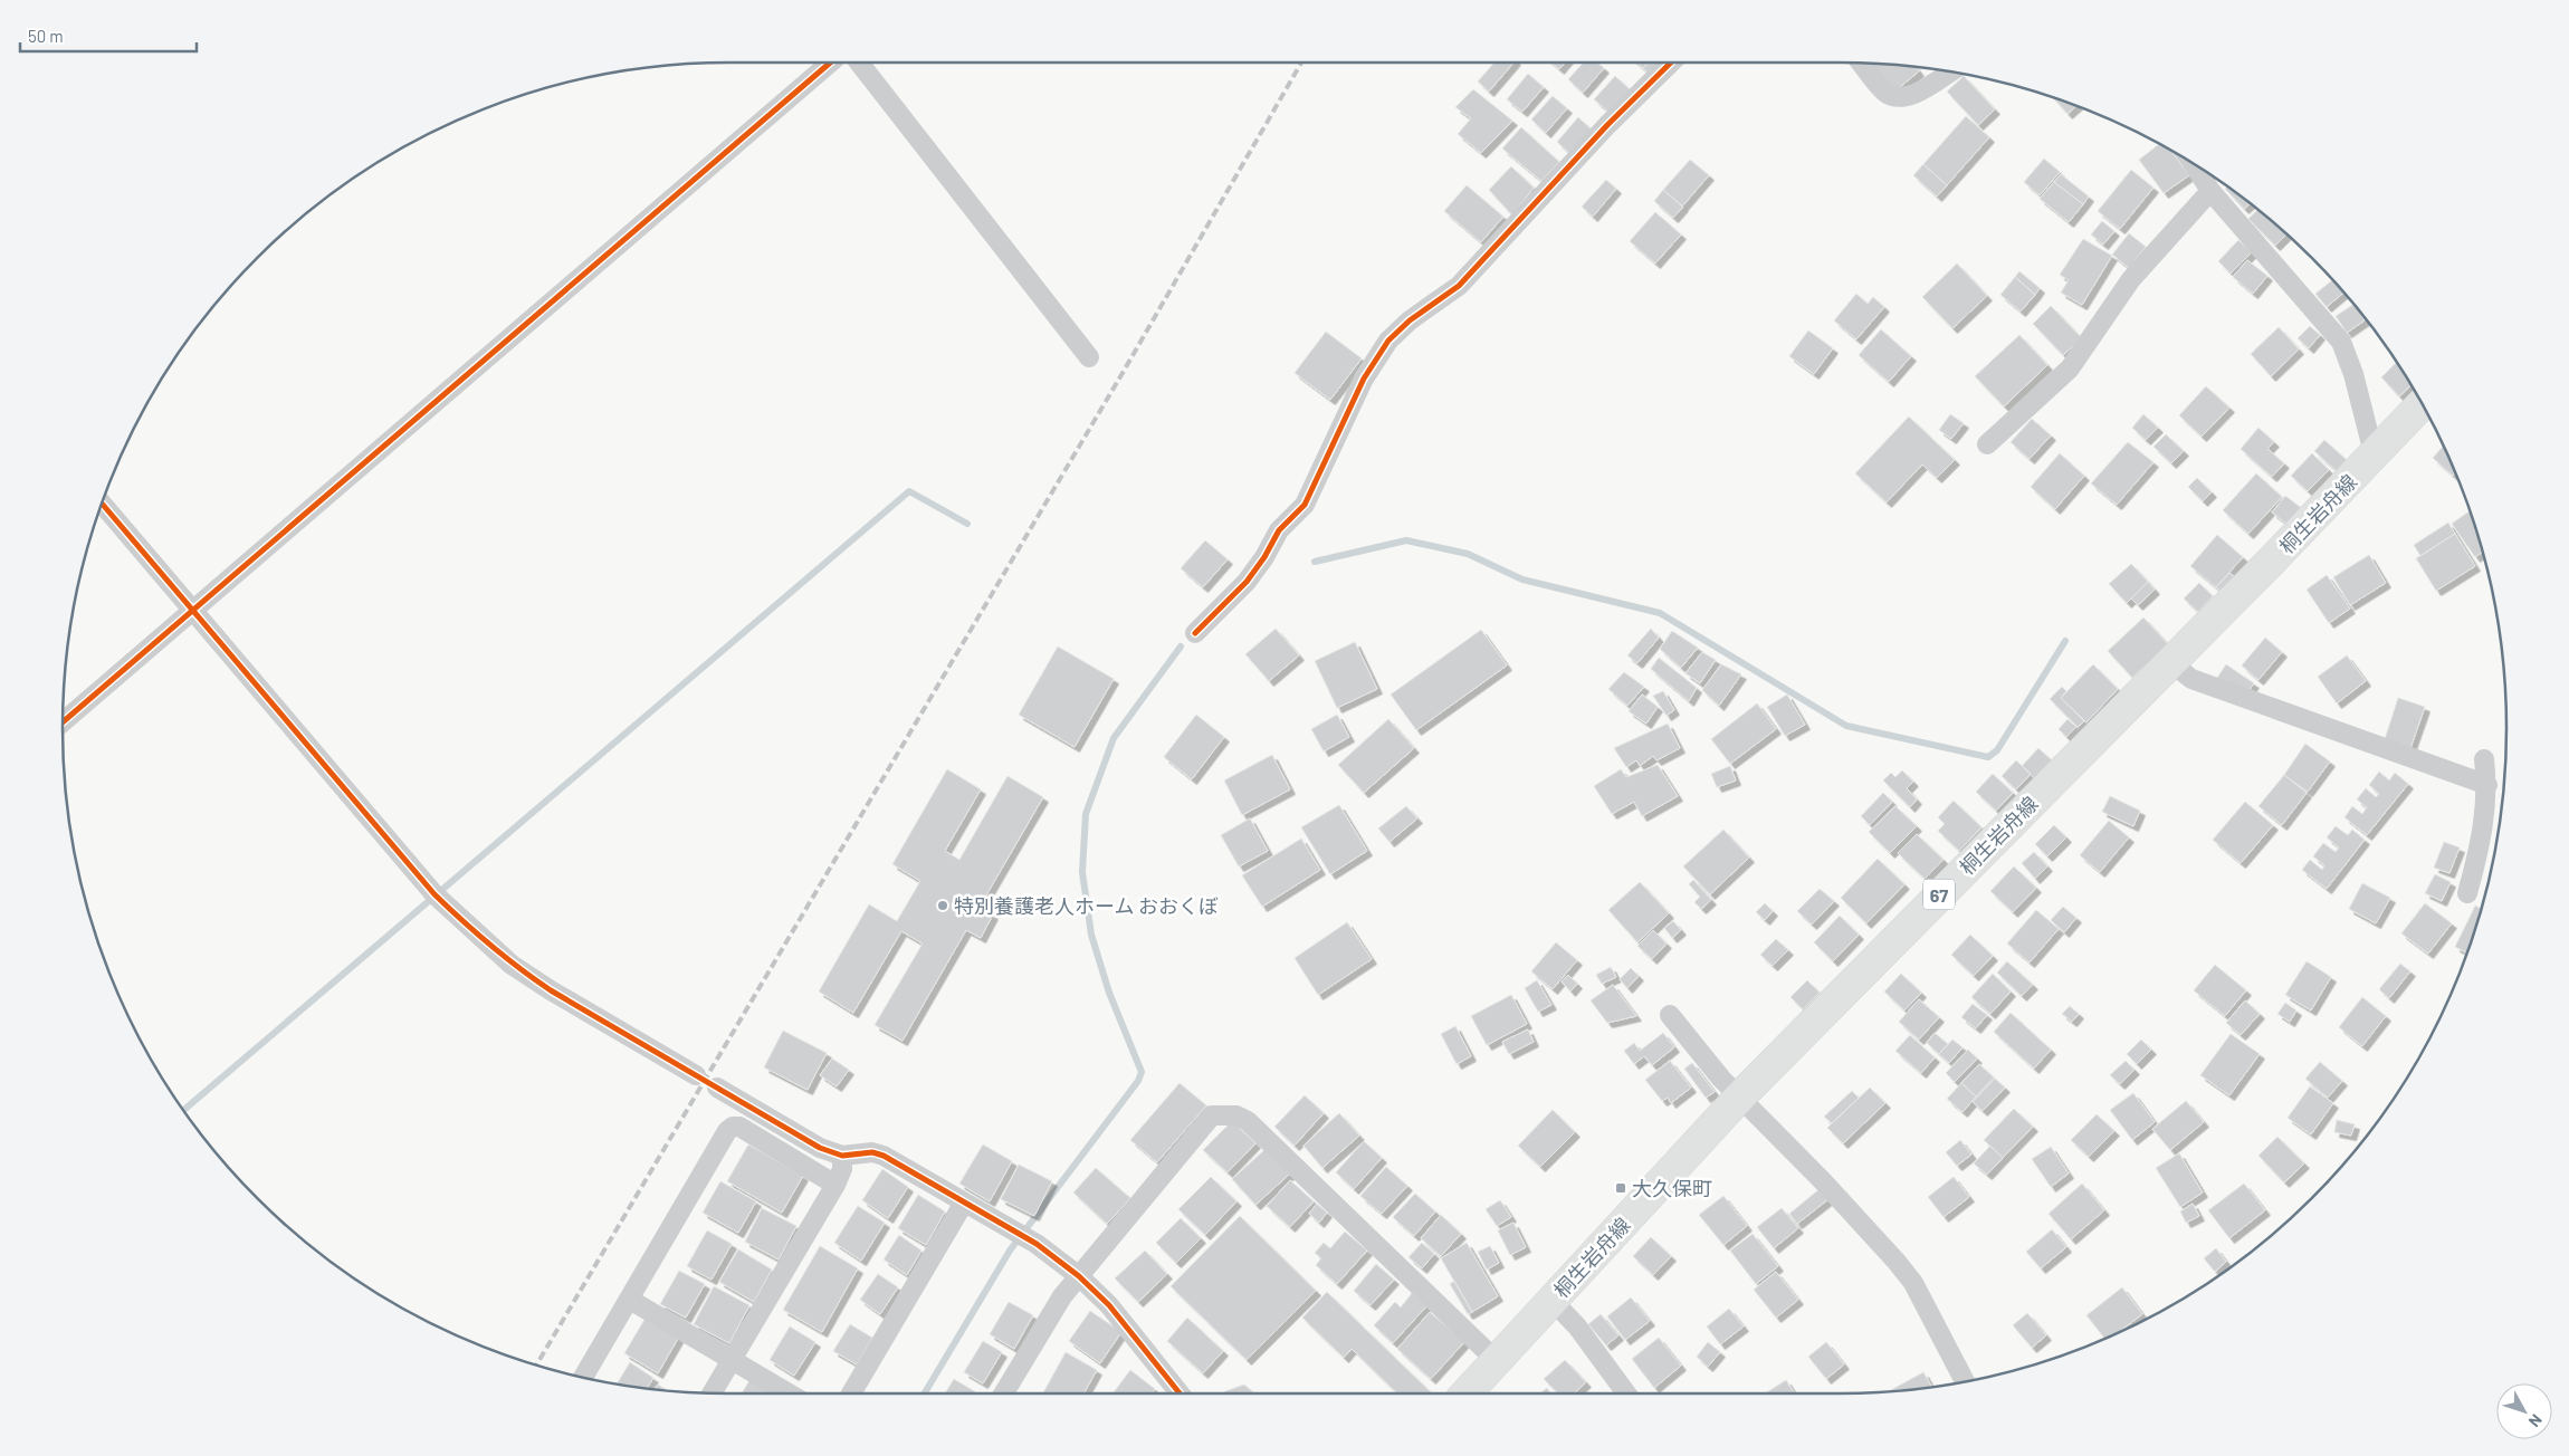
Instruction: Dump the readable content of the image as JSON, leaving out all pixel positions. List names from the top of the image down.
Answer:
{
  "streets": {
    "main road": ["桐生岩舟線", "67"]
  },
  "places": {
    "other": ["特別養護老人ホーム おおくぼ"],
    "transit": ["大久保町"]
  },
  "scale_bar": "50 m",
  "north": "bottom right"
}
